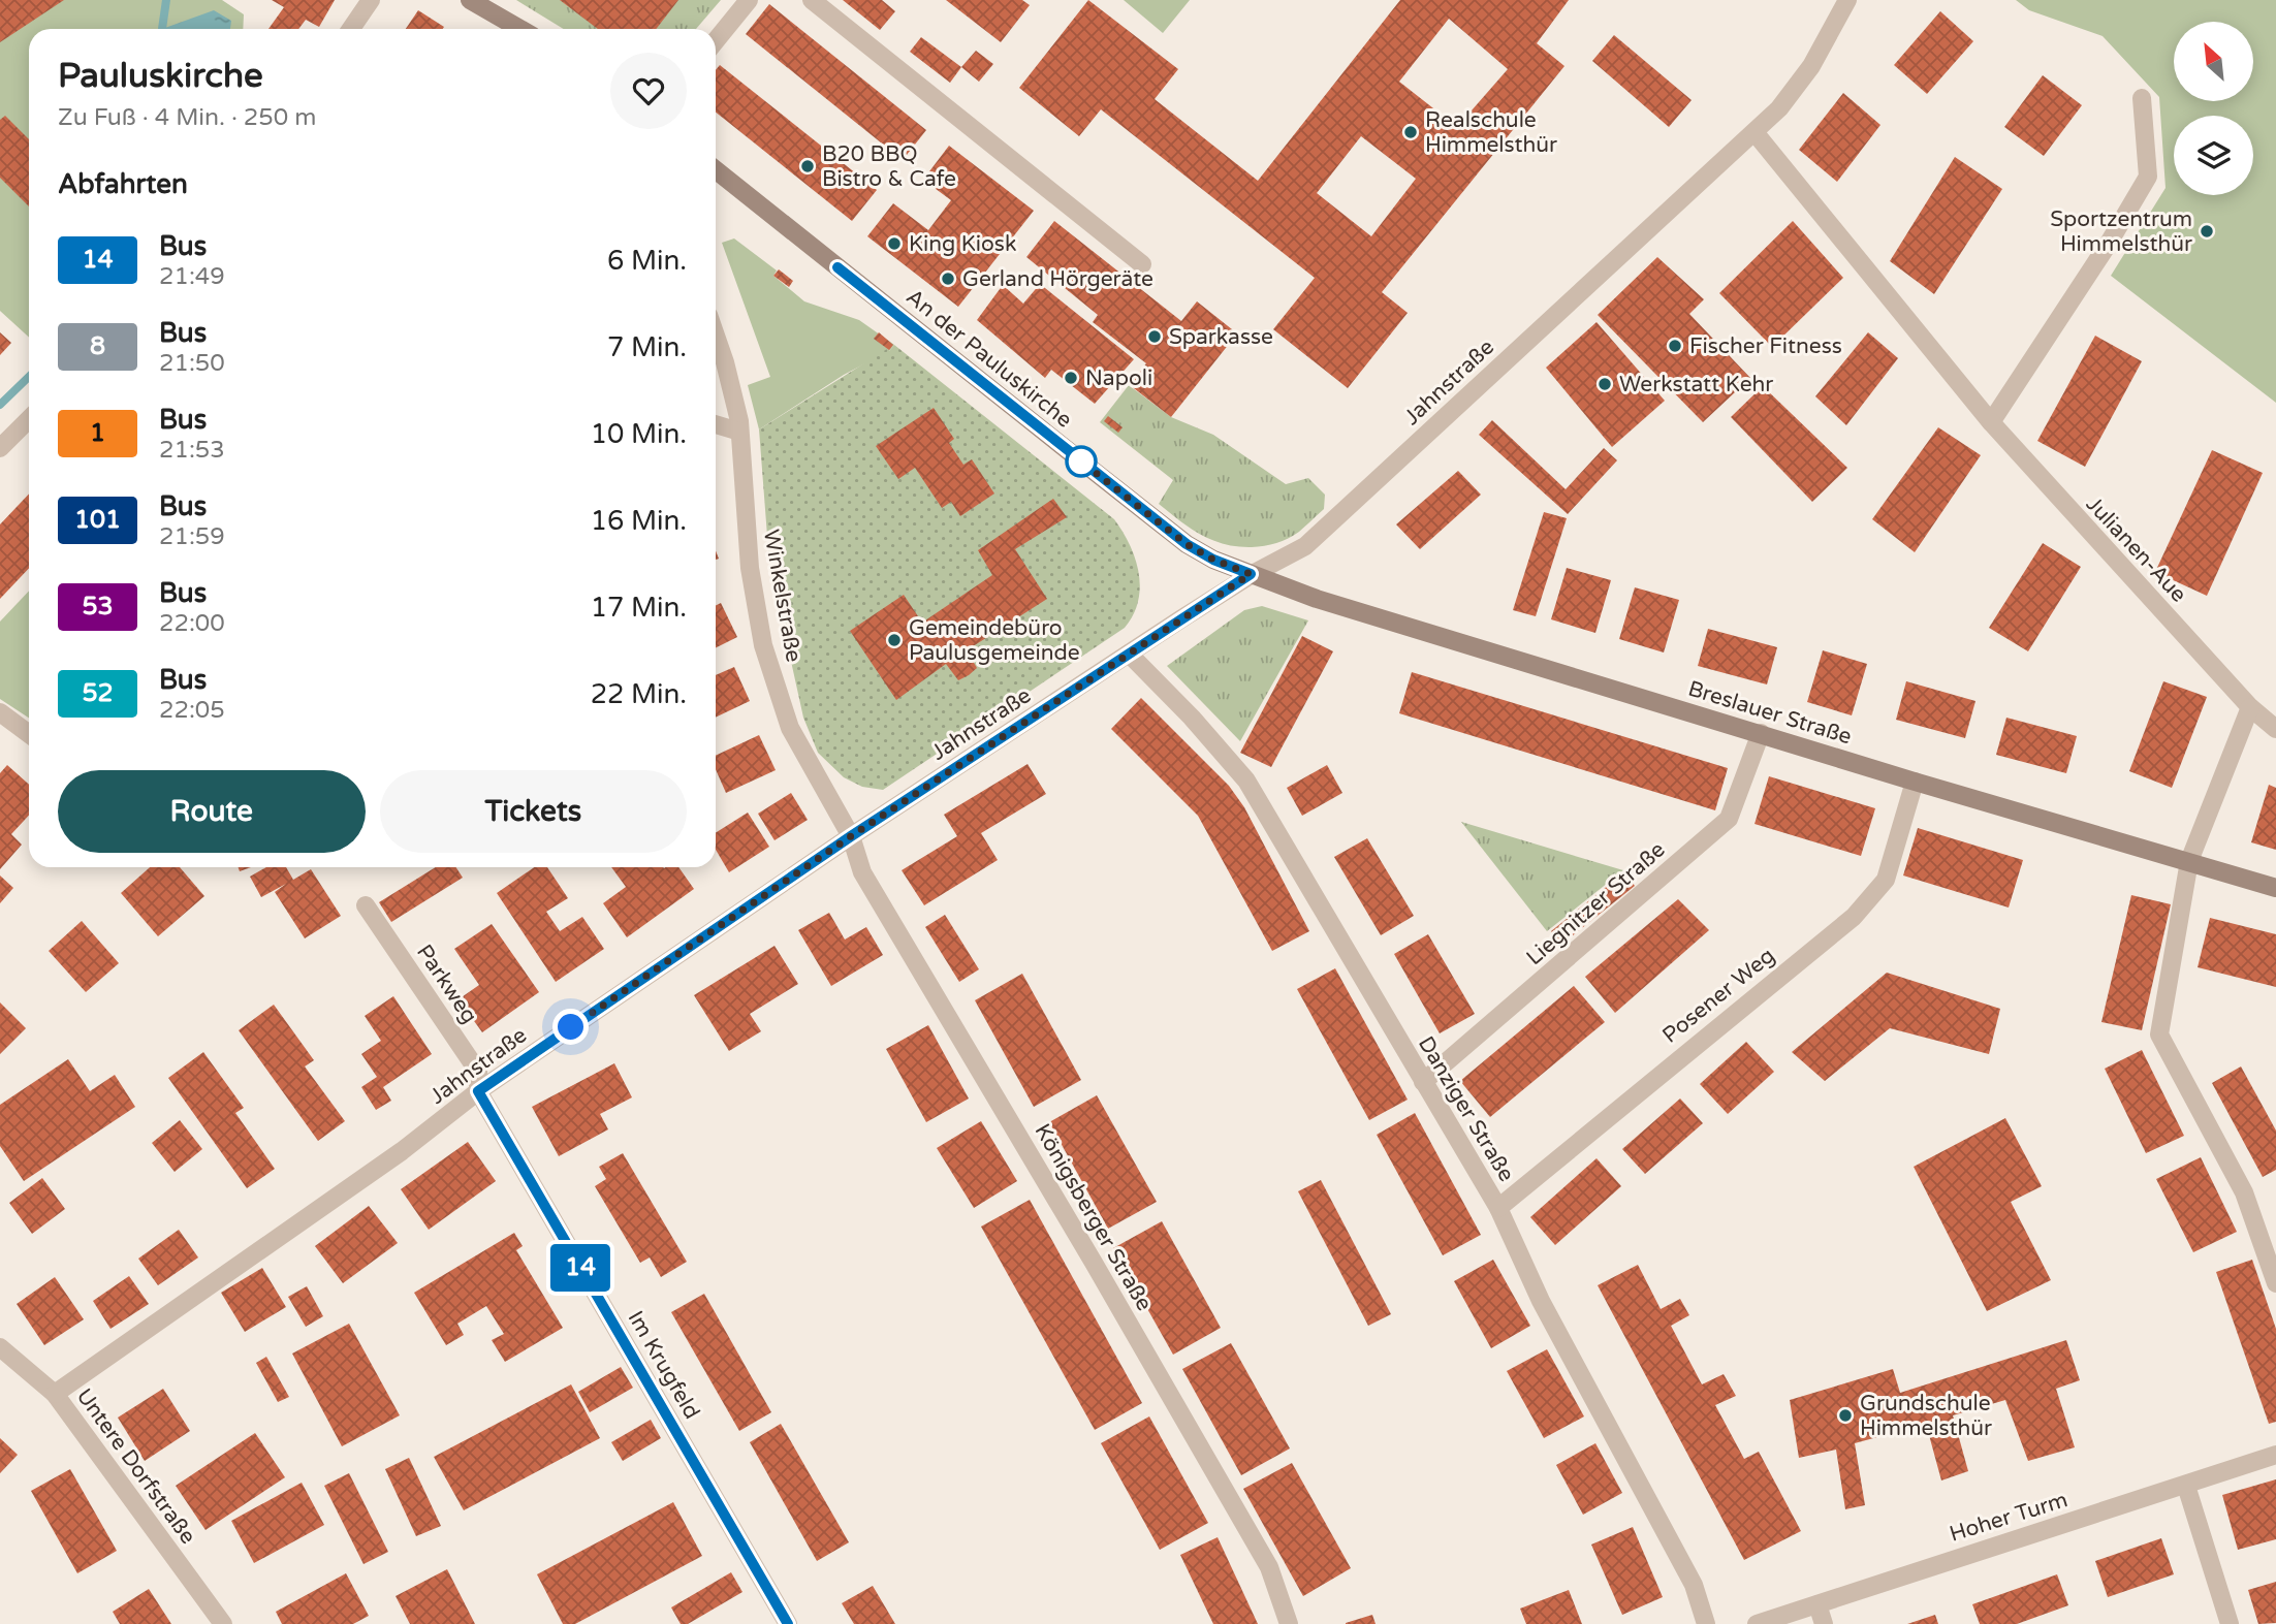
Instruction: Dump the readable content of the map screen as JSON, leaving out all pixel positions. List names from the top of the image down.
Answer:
{
  "streets": {
    "street": [
      "An der Pauluskirche",
      "Jahnstraße",
      "Julianen-Aue",
      "Winkelstraße",
      "Breslauer Straße",
      "Liegnitzer Straße",
      "Parkweg",
      "Posener Weg",
      "Danziger Straße",
      "Königsberger Straße",
      "Im Krugfeld",
      "Untere Dorfstraße",
      "Hoher Turm"
    ]
  },
  "crossings": [
    ["An der Pauluskirche", "Jahnstraße"],
    ["An der Pauluskirche", "Breslauer Straße"],
    ["Jahnstraße", "Julianen-Aue"],
    ["Jahnstraße", "Winkelstraße"],
    ["Jahnstraße", "Breslauer Straße"],
    ["Jahnstraße", "Parkweg"],
    ["Jahnstraße", "Danziger Straße"],
    ["Jahnstraße", "Königsberger Straße"],
    ["Jahnstraße", "Im Krugfeld"],
    ["Jahnstraße", "Untere Dorfstraße"],
    ["Winkelstraße", "Königsberger Straße"],
    ["Breslauer Straße", "Liegnitzer Straße"],
    ["Breslauer Straße", "Posener Weg"],
    ["Liegnitzer Straße", "Danziger Straße"],
    ["Parkweg", "Im Krugfeld"],
    ["Posener Weg", "Danziger Straße"]
  ],
  "places": [
    "Realschule Himmelsthür",
    "B20 BBQ Bistro & Cafe",
    "Sportzentrum Himmelsthür",
    "King Kiosk",
    "Gerland Hörgeräte",
    "Sparkasse",
    "Fischer Fitness",
    "Napoli",
    "Werkstatt Kehr",
    "Gemeindebüro Paulusgemeinde",
    "Grundschule Himmelsthür"
  ],
  "lines": ["bus line 14"],
  "north": "top left",
  "page": {
    "on_map": "14",
    "heading": [
      ["Pauluskirche", "Zu Fuß · 4 Min. · 250 m"],
      "Abfahrten"
    ],
    "list": [
      {
        "mark": "14",
        "name": "Bus",
        "note": "21:49",
        "value": "6 Min."
      },
      {
        "mark": "8",
        "name": "Bus",
        "note": "21:50",
        "value": "7 Min."
      },
      {
        "mark": "1",
        "name": "Bus",
        "note": "21:53",
        "value": "10 Min."
      },
      {
        "mark": "101",
        "name": "Bus",
        "note": "21:59",
        "value": "16 Min."
      },
      {
        "mark": "53",
        "name": "Bus",
        "note": "22:00",
        "value": "17 Min."
      },
      {
        "mark": "52",
        "name": "Bus",
        "note": "22:05",
        "value": "22 Min."
      }
    ],
    "buttons": ["Route", "Tickets"]
  }
}
